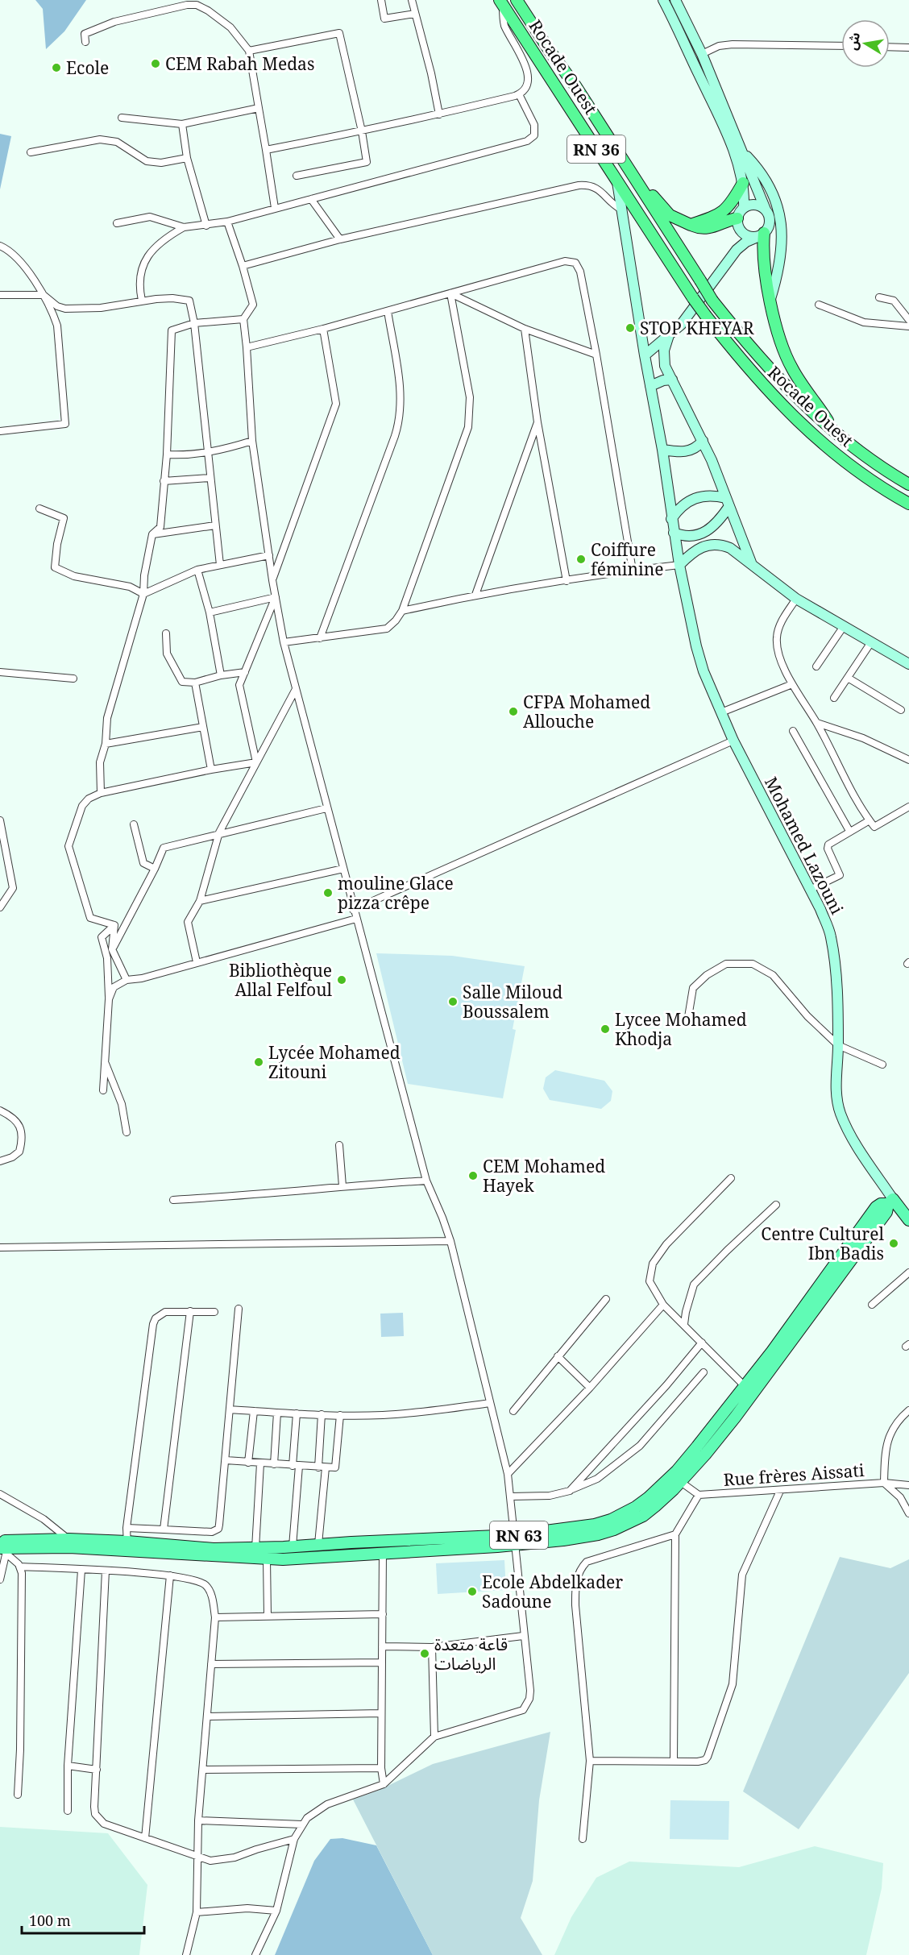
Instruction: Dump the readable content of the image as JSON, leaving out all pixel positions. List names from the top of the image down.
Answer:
{
  "streets": {
    "highway": ["Rocade Ouest", "RN 36"],
    "main road": ["Mohamed Lazouni", "RN 63"],
    "street": ["Rue frères Aissati"]
  },
  "crossings": [
    ["Rocade Ouest", "Mohamed Lazouni"]
  ],
  "places": [
    "CEM Rabah Medas",
    "Ecole",
    "STOP KHEYAR",
    "Coiffure féminine",
    "CFPA Mohamed Allouche",
    "mouline Glace pizza crêpe",
    "Bibliothèque Allal Felfoul",
    "Salle Miloud Boussalem",
    "Lycee Mohamed Khodja",
    "Lycée Mohamed Zitouni",
    "CEM Mohamed Hayek",
    "Centre Culturel Ibn Badis",
    "Ecole Abdelkader Sadoune",
    "قاعة متعدة الرياضات"
  ],
  "scale_bar": "100 m",
  "north": "left"
}
